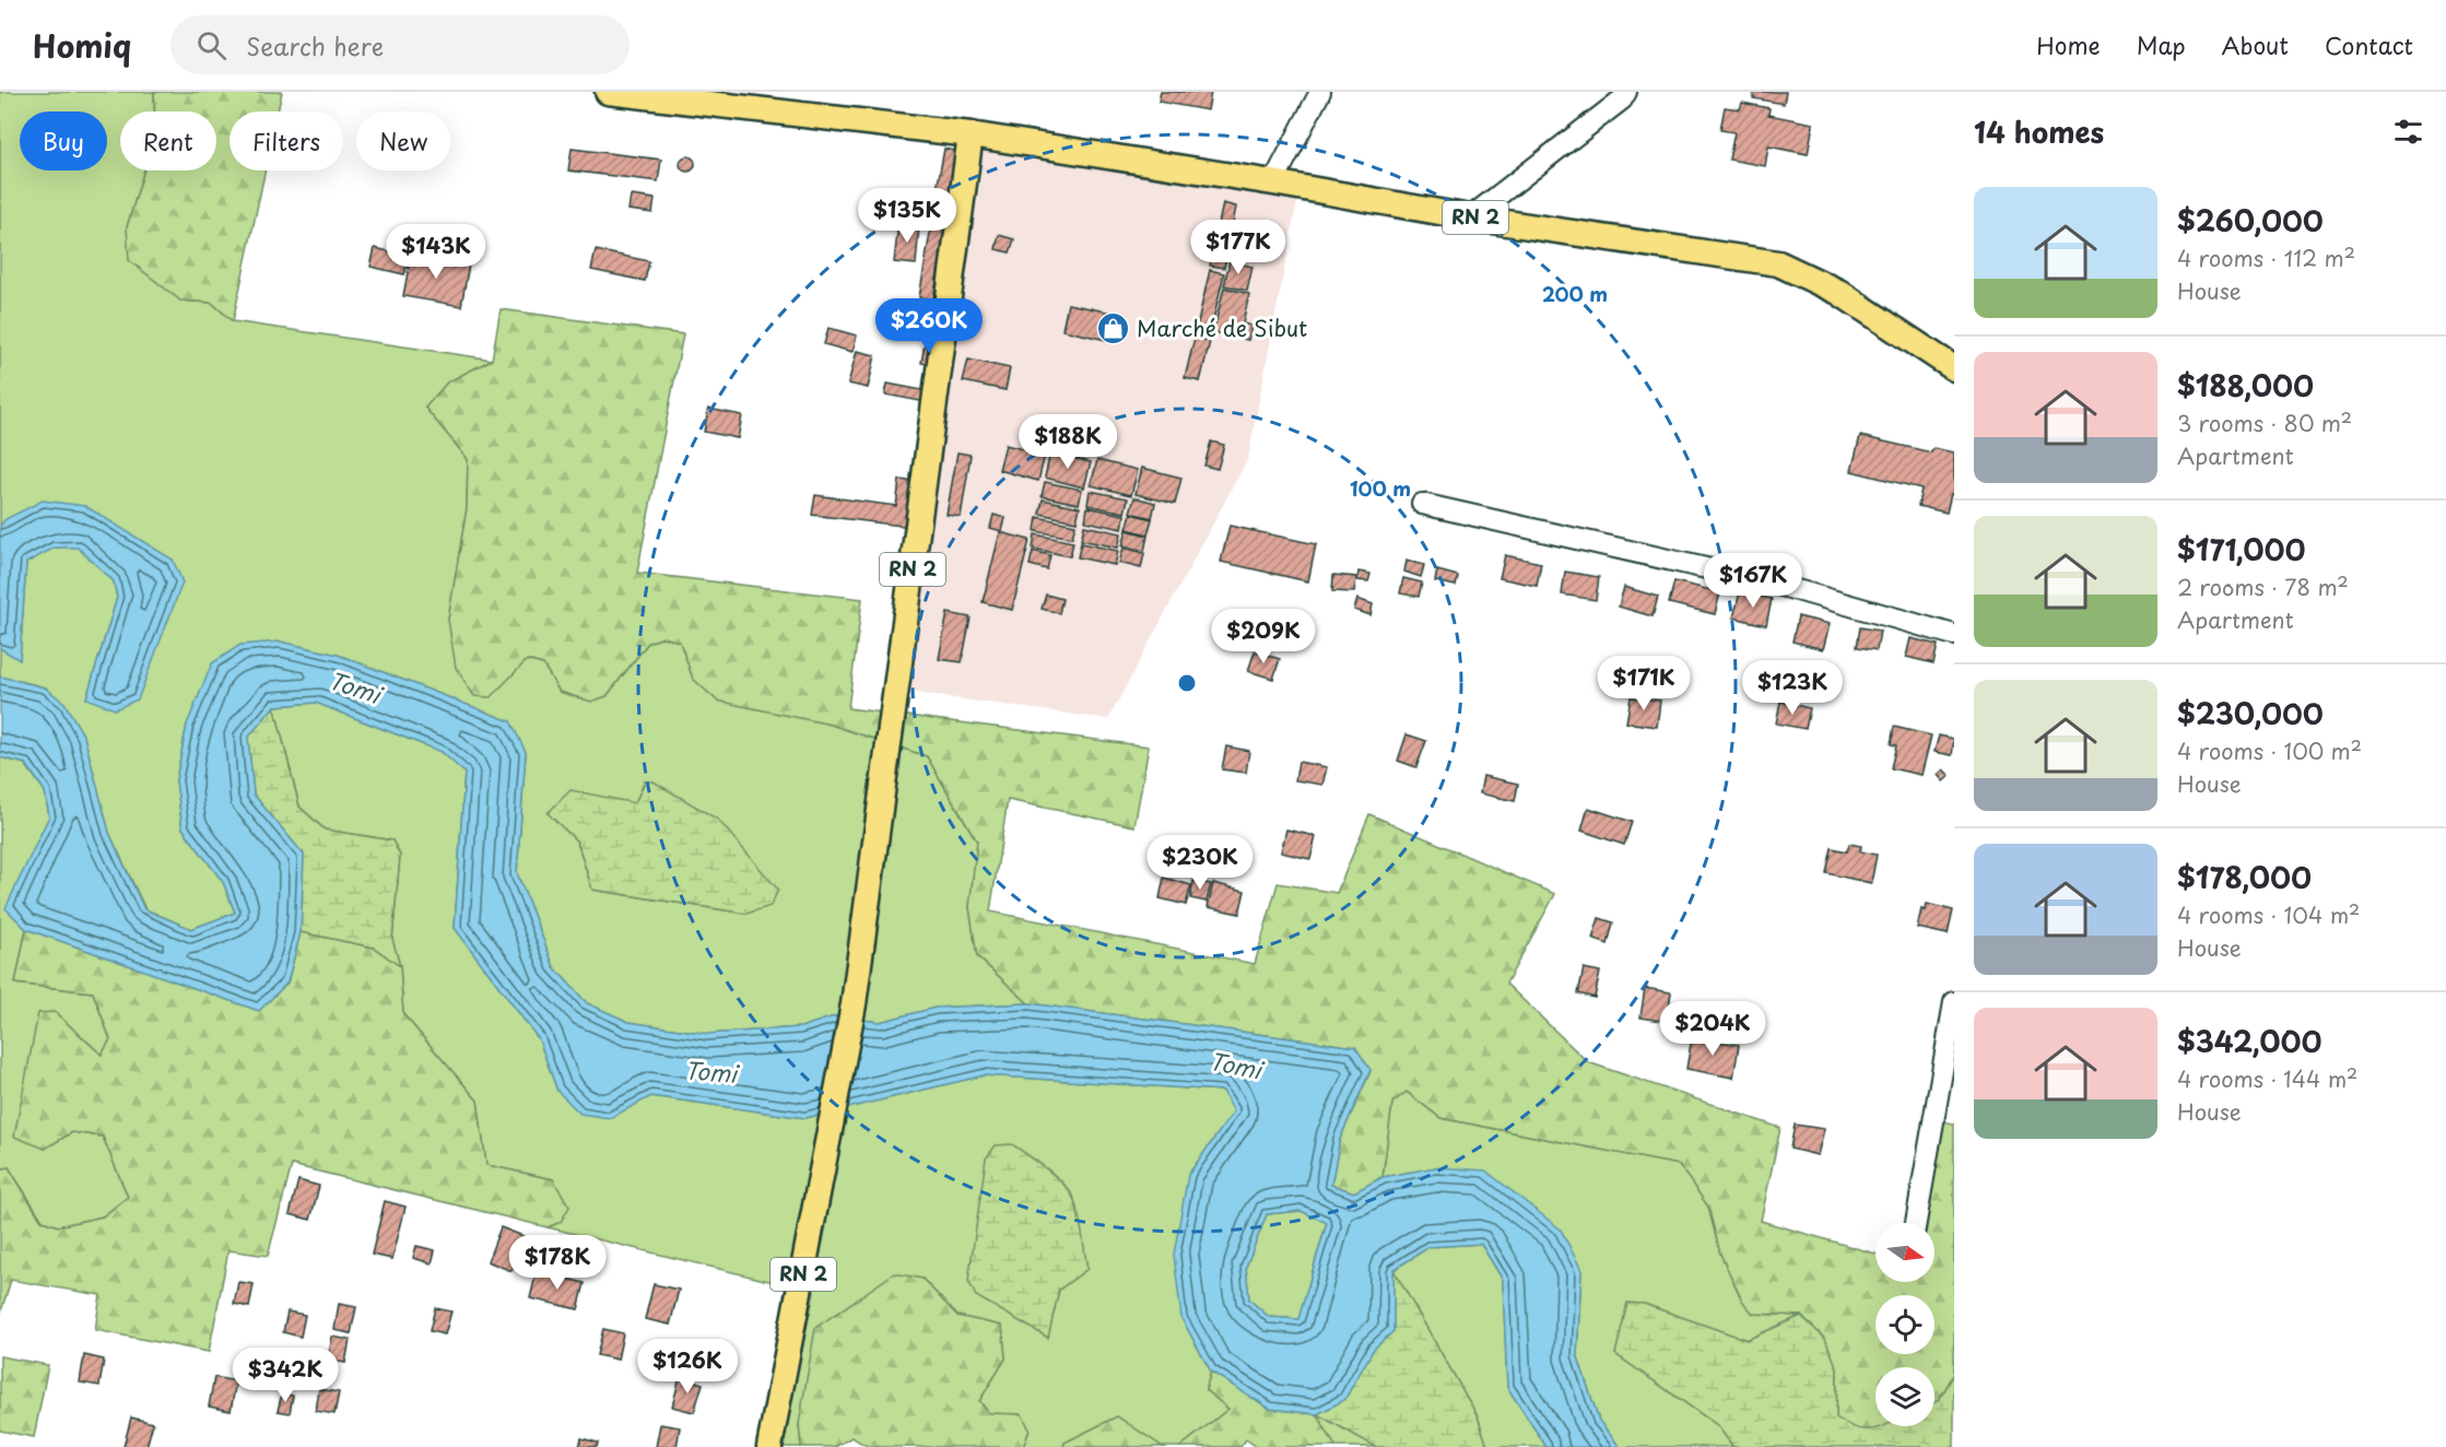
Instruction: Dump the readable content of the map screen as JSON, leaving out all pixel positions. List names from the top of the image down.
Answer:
{
  "streets": {
    "main road": ["RN 2"]
  },
  "water": ["Tomi"],
  "places": {
    "shop": ["Marché de Sibut"]
  },
  "north": "right",
  "page": {
    "header": "Homiq",
    "search": "Search here",
    "nav": [
      "Home",
      "Map",
      "About",
      "Contact"
    ],
    "heading": "14 homes",
    "chip": [
      "Buy",
      "Rent",
      "Filters",
      "New"
    ],
    "list": [
      {
        "name": "$260,000",
        "note": "4 rooms · 112 m² · House"
      },
      {
        "name": "$188,000",
        "note": "3 rooms · 80 m² · Apartment"
      },
      {
        "name": "$171,000",
        "note": "2 rooms · 78 m² · Apartment"
      },
      {
        "name": "$230,000",
        "note": "4 rooms · 100 m² · House"
      },
      {
        "name": "$178,000",
        "note": "4 rooms · 104 m² · House"
      },
      {
        "name": "$342,000",
        "note": "4 rooms · 144 m² · House"
      }
    ],
    "price": [
      "$135K",
      "$177K",
      "$143K",
      "$260K",
      "$188K",
      "$167K",
      "$209K",
      "$171K",
      "$123K",
      "$230K",
      "$204K",
      "$178K",
      "$126K",
      "$342K"
    ]
  },
  "rings": ["200 m", "100 m"]
}
